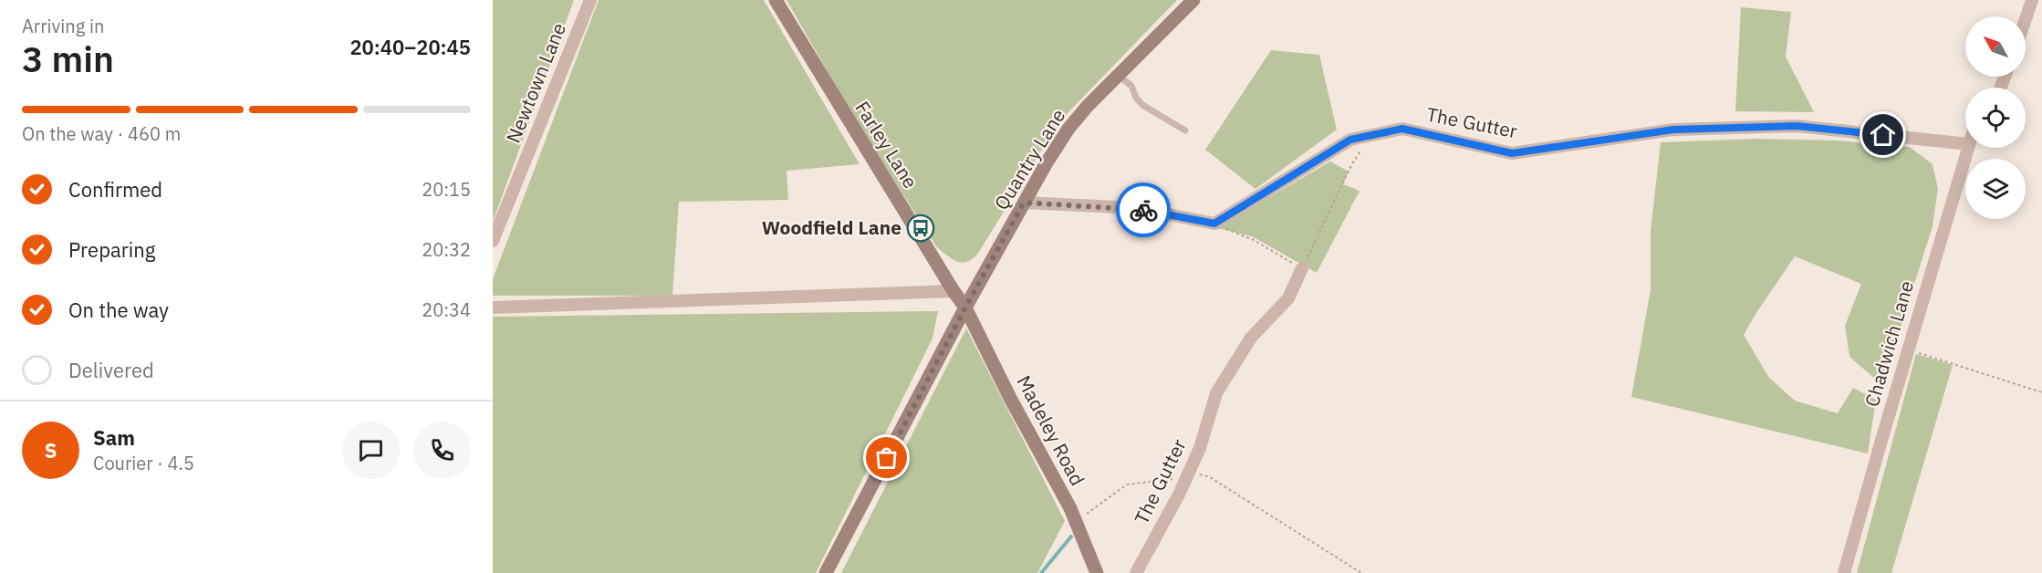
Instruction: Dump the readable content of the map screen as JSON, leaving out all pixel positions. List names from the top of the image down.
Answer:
{
  "streets": {
    "street": [
      "Newtown Lane",
      "The Gutter",
      "Farley Lane",
      "Quantry Lane",
      "Chadwich Lane",
      "Madeley Road"
    ]
  },
  "crossings": [
    ["Farley Lane", "Quantry Lane"],
    ["Farley Lane", "Madeley Road"],
    ["Quantry Lane", "Madeley Road"]
  ],
  "places": {
    "bus stop": ["Woodfield Lane"]
  },
  "north": "top left",
  "page": {
    "heading": ["3 min", "Arriving in", "20:40–20:45"],
    "panel": ["Sam", "Courier · 4.5"],
    "bar": "On the way · 460 m",
    "list": [
      ["Confirmed", "20:15"],
      ["Preparing", "20:32"],
      ["On the way", "20:34"],
      "Delivered"
    ],
    "round": "S"
  }
}
